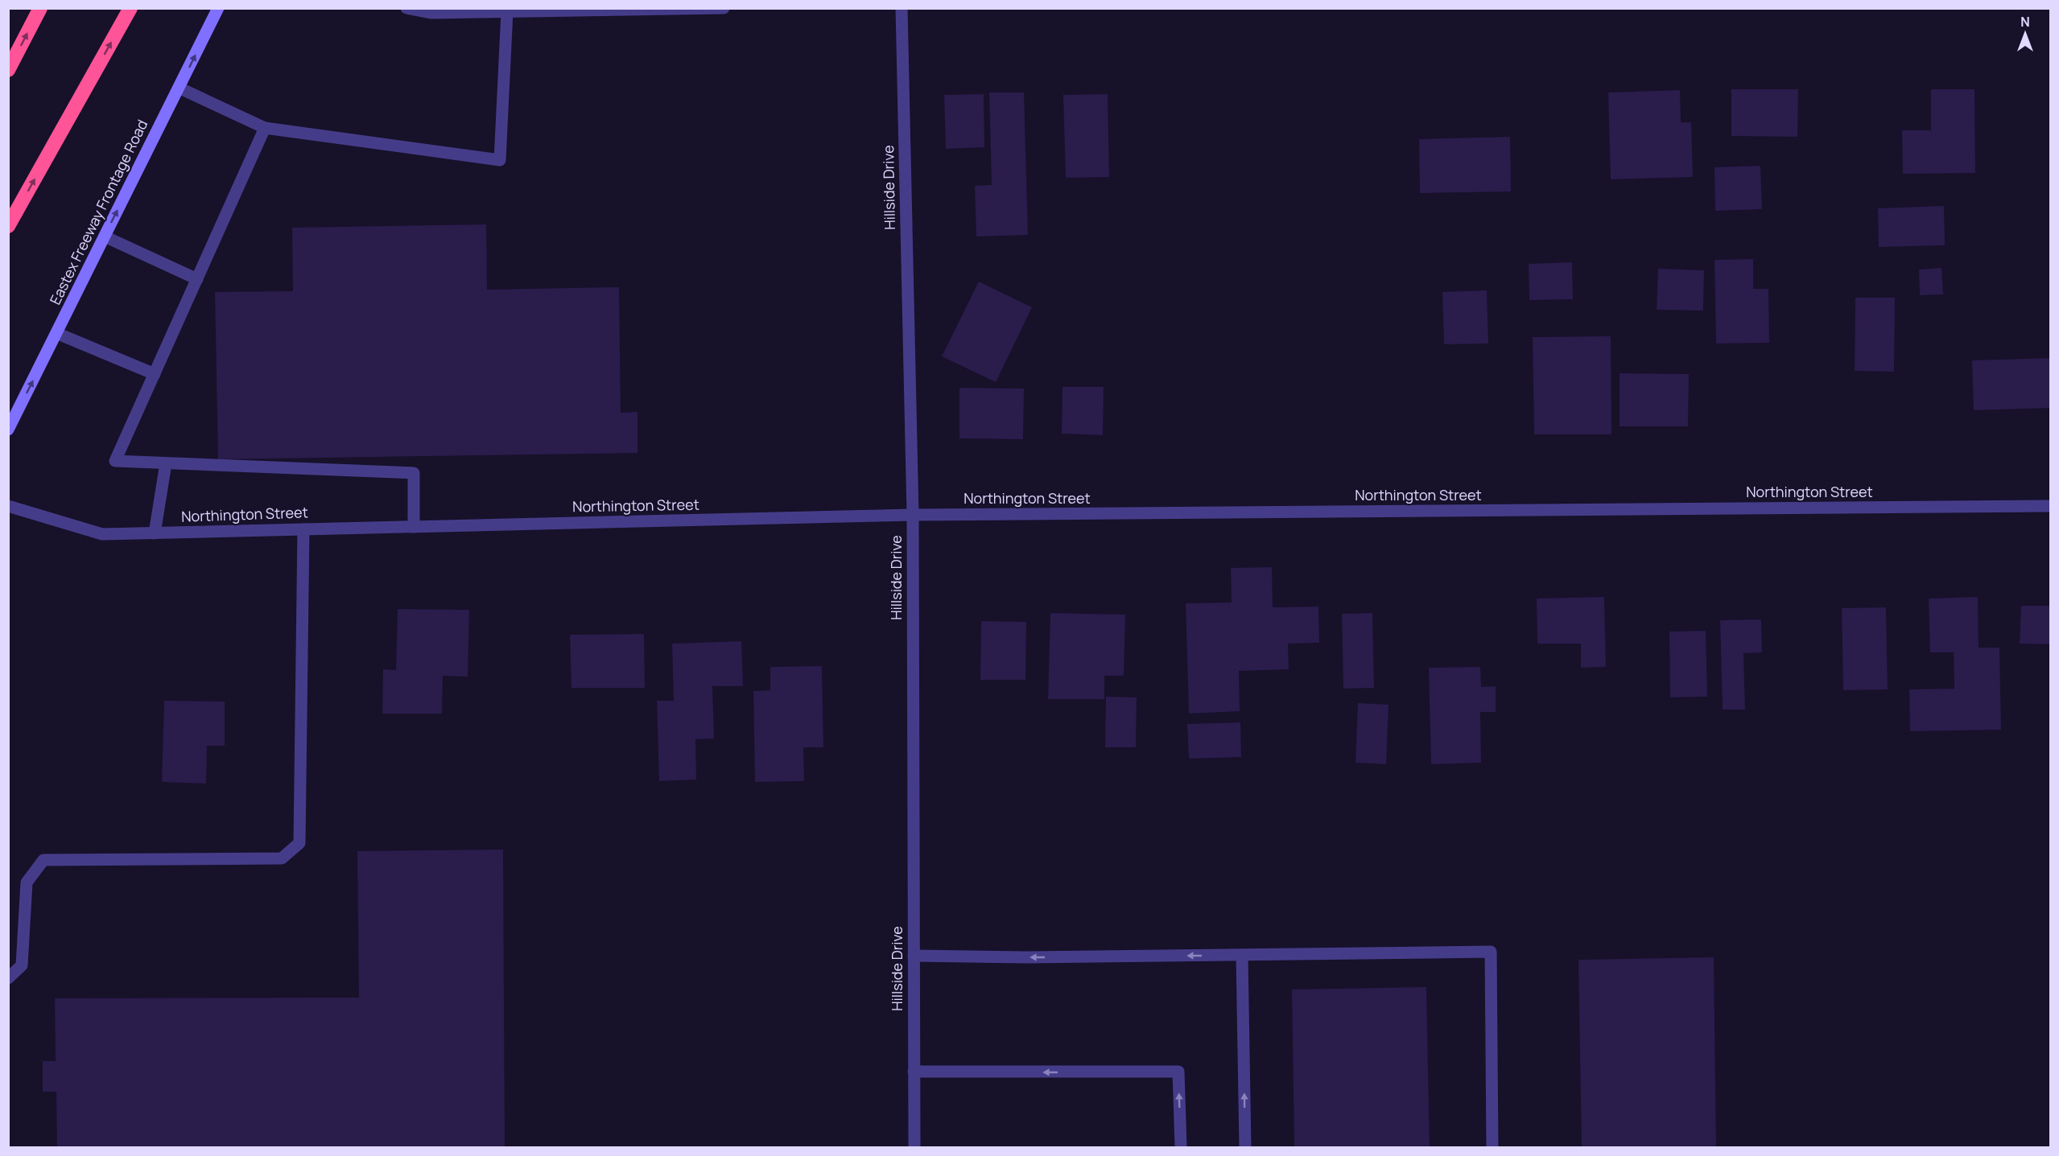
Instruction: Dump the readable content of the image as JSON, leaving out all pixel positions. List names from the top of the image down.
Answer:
{
  "streets": {
    "main road": ["Eastex Freeway Frontage Road"],
    "street": ["Hillside Drive", "Northington Street"]
  },
  "crossings": [
    ["Hillside Drive", "Northington Street"]
  ],
  "one_way": ["Eastex Freeway Frontage Road"],
  "north": "top"
}
